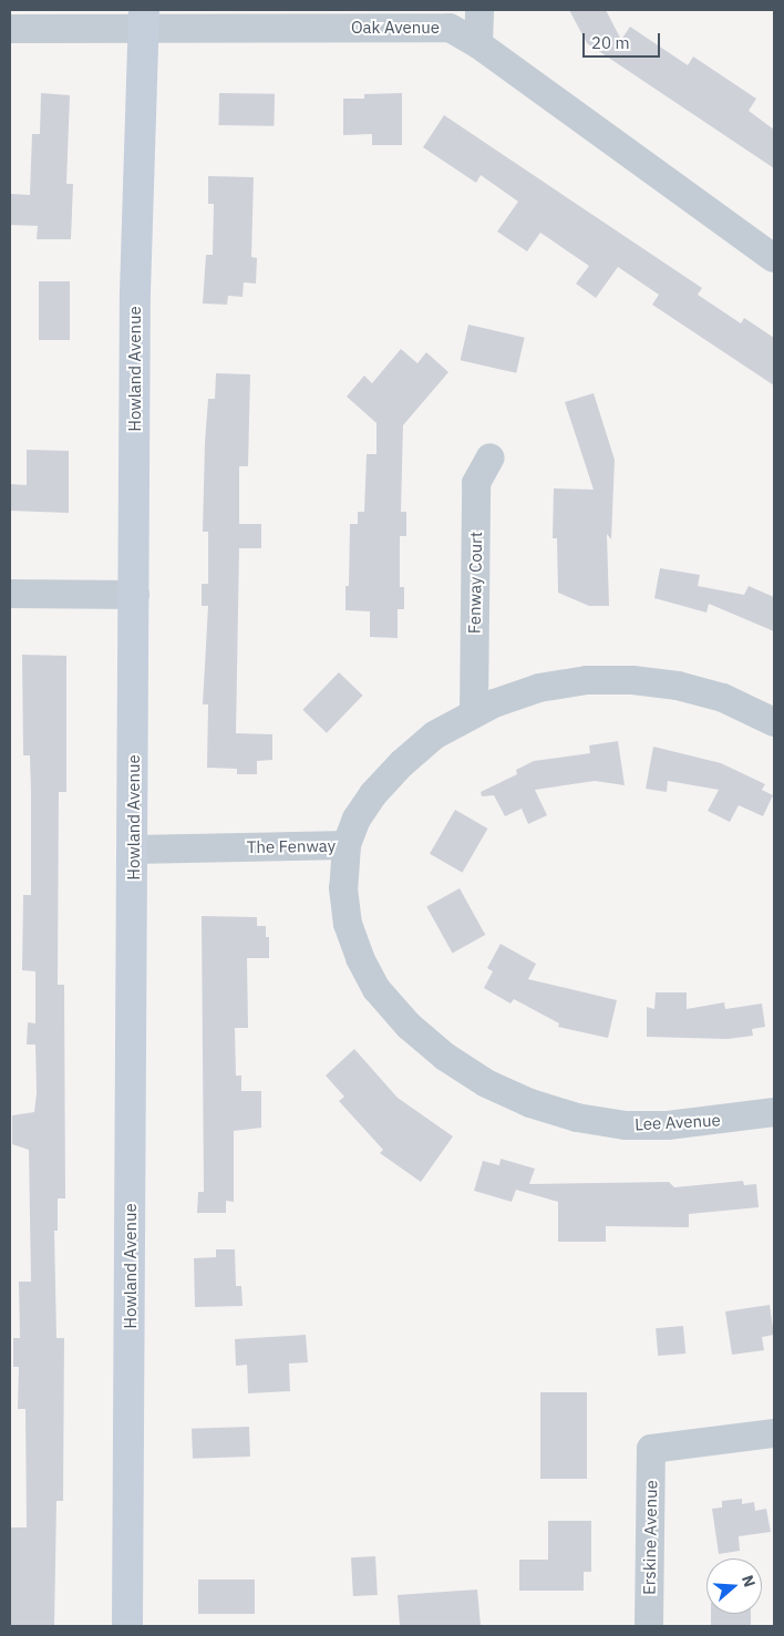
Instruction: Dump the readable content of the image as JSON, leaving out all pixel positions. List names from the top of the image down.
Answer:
{
  "streets": {
    "street": [
      "Oak Avenue",
      "Howland Avenue",
      "Fenway Court",
      "The Fenway",
      "Lee Avenue",
      "Erskine Avenue"
    ]
  },
  "crossings": [
    ["Oak Avenue", "Howland Avenue"],
    ["Howland Avenue", "The Fenway"],
    ["Fenway Court", "The Fenway"],
    ["The Fenway", "Lee Avenue"]
  ],
  "scale_bar": "20 m",
  "north": "right"
}
